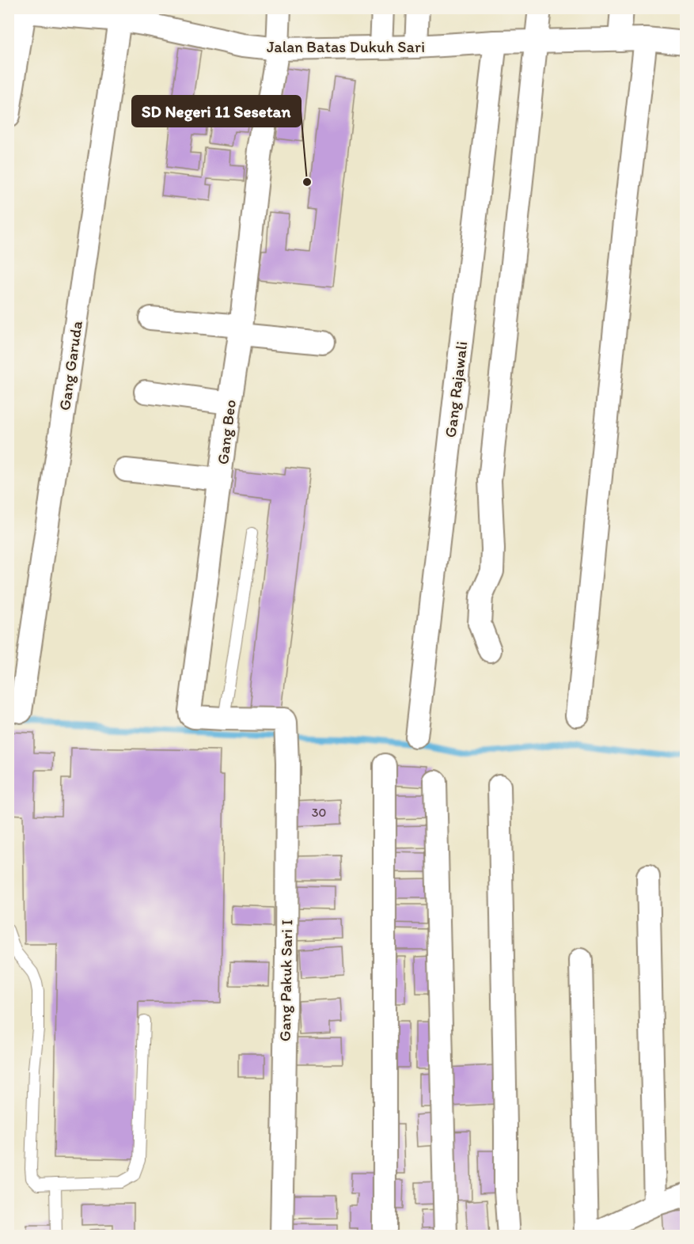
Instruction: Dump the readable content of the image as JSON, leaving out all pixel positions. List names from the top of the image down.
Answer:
{
  "streets": {
    "street": [
      "Jalan Batas Dukuh Sari",
      "Gang Garuda",
      "Gang Rajawali",
      "Gang Beo",
      "Gang Pakuk Sari I"
    ]
  },
  "crossings": [
    ["Jalan Batas Dukuh Sari", "Gang Garuda"],
    ["Jalan Batas Dukuh Sari", "Gang Rajawali"],
    ["Jalan Batas Dukuh Sari", "Gang Beo"],
    ["Gang Beo", "Gang Pakuk Sari I"]
  ],
  "places": ["SD Negeri 11 Sesetan"],
  "house_numbers": ["30"]
}
